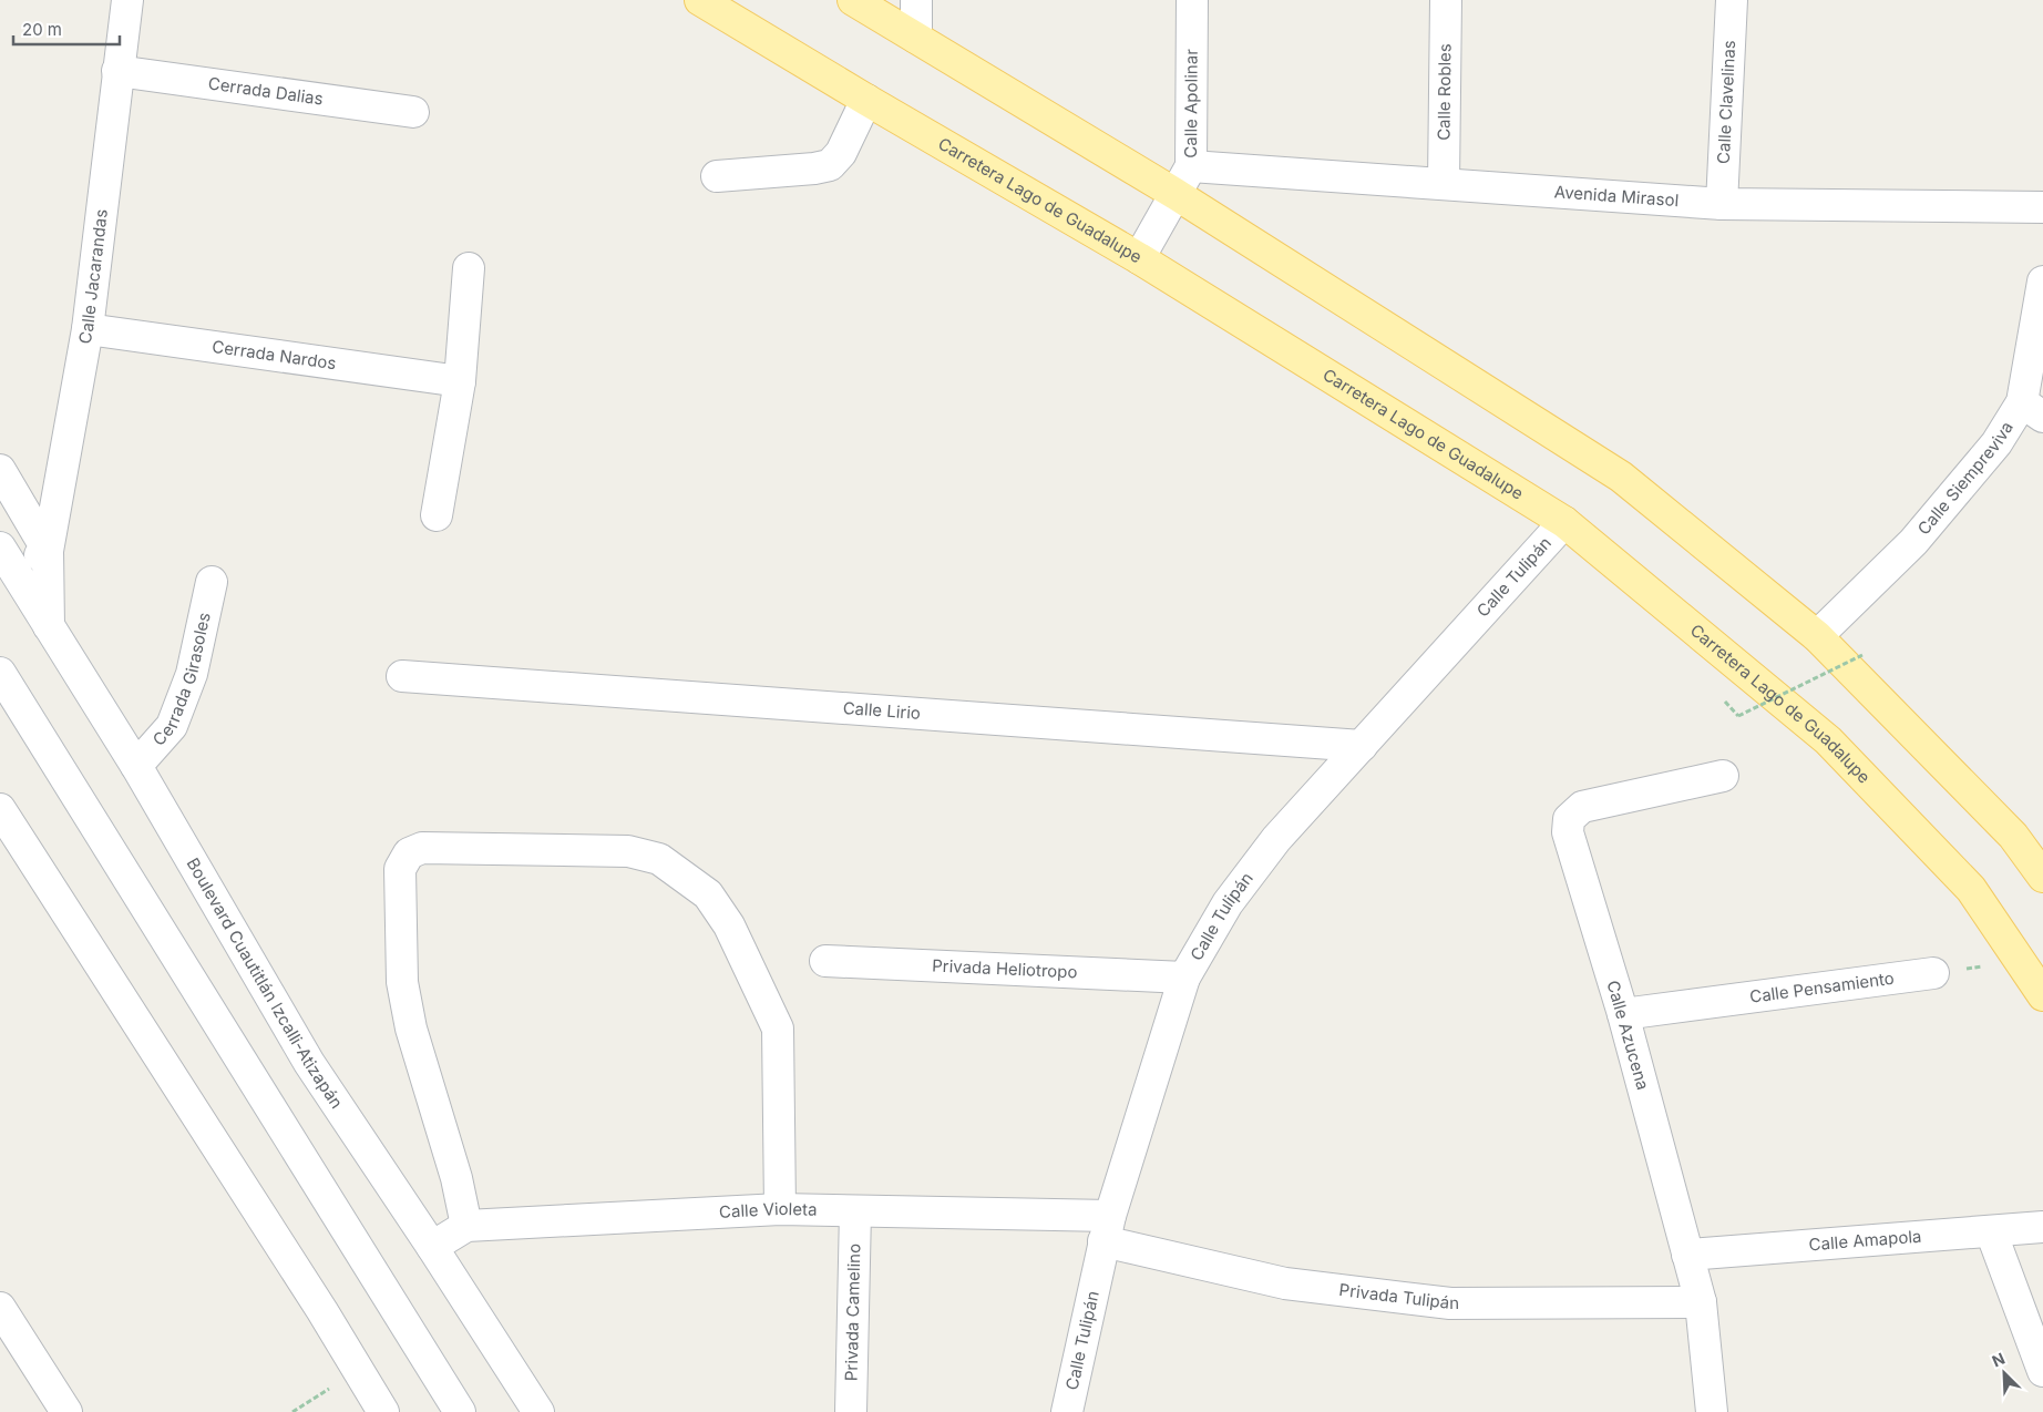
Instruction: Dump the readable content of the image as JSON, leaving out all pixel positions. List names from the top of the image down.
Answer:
{
  "streets": {
    "main road": ["Carretera Lago de Guadalupe"],
    "street": [
      "Calle Robles",
      "Cerrada Dalias",
      "Calle Clavelinas",
      "Calle Apolinar",
      "Avenida Mirasol",
      "Calle Jacarandas",
      "Cerrada Nardos",
      "Calle Siempreviva",
      "Calle Tulipán",
      "Cerrada Girasoles",
      "Calle Lirio",
      "Privada Heliotropo",
      "Boulevard Cuautitlán Izcalli-Atizapán",
      "Calle Pensamiento",
      "Calle Azucena",
      "Calle Violeta",
      "Calle Amapola",
      "Privada Tulipán",
      "Privada Camelino"
    ]
  },
  "crossings": [
    ["Calle Robles", "Avenida Mirasol"],
    ["Cerrada Dalias", "Calle Jacarandas"],
    ["Calle Clavelinas", "Avenida Mirasol"],
    ["Calle Apolinar", "Avenida Mirasol"],
    ["Calle Apolinar", "Carretera Lago de Guadalupe"],
    ["Carretera Lago de Guadalupe", "Calle Tulipán"],
    ["Calle Jacarandas", "Cerrada Nardos"],
    ["Calle Jacarandas", "Boulevard Cuautitlán Izcalli-Atizapán"],
    ["Calle Tulipán", "Calle Lirio"],
    ["Calle Tulipán", "Privada Heliotropo"],
    ["Calle Tulipán", "Calle Violeta"],
    ["Calle Tulipán", "Privada Tulipán"],
    ["Cerrada Girasoles", "Boulevard Cuautitlán Izcalli-Atizapán"],
    ["Boulevard Cuautitlán Izcalli-Atizapán", "Calle Violeta"],
    ["Calle Pensamiento", "Calle Azucena"],
    ["Calle Azucena", "Calle Amapola"],
    ["Calle Azucena", "Privada Tulipán"],
    ["Calle Violeta", "Privada Tulipán"],
    ["Calle Violeta", "Privada Camelino"]
  ],
  "scale_bar": "20 m",
  "north": "top left"
}
